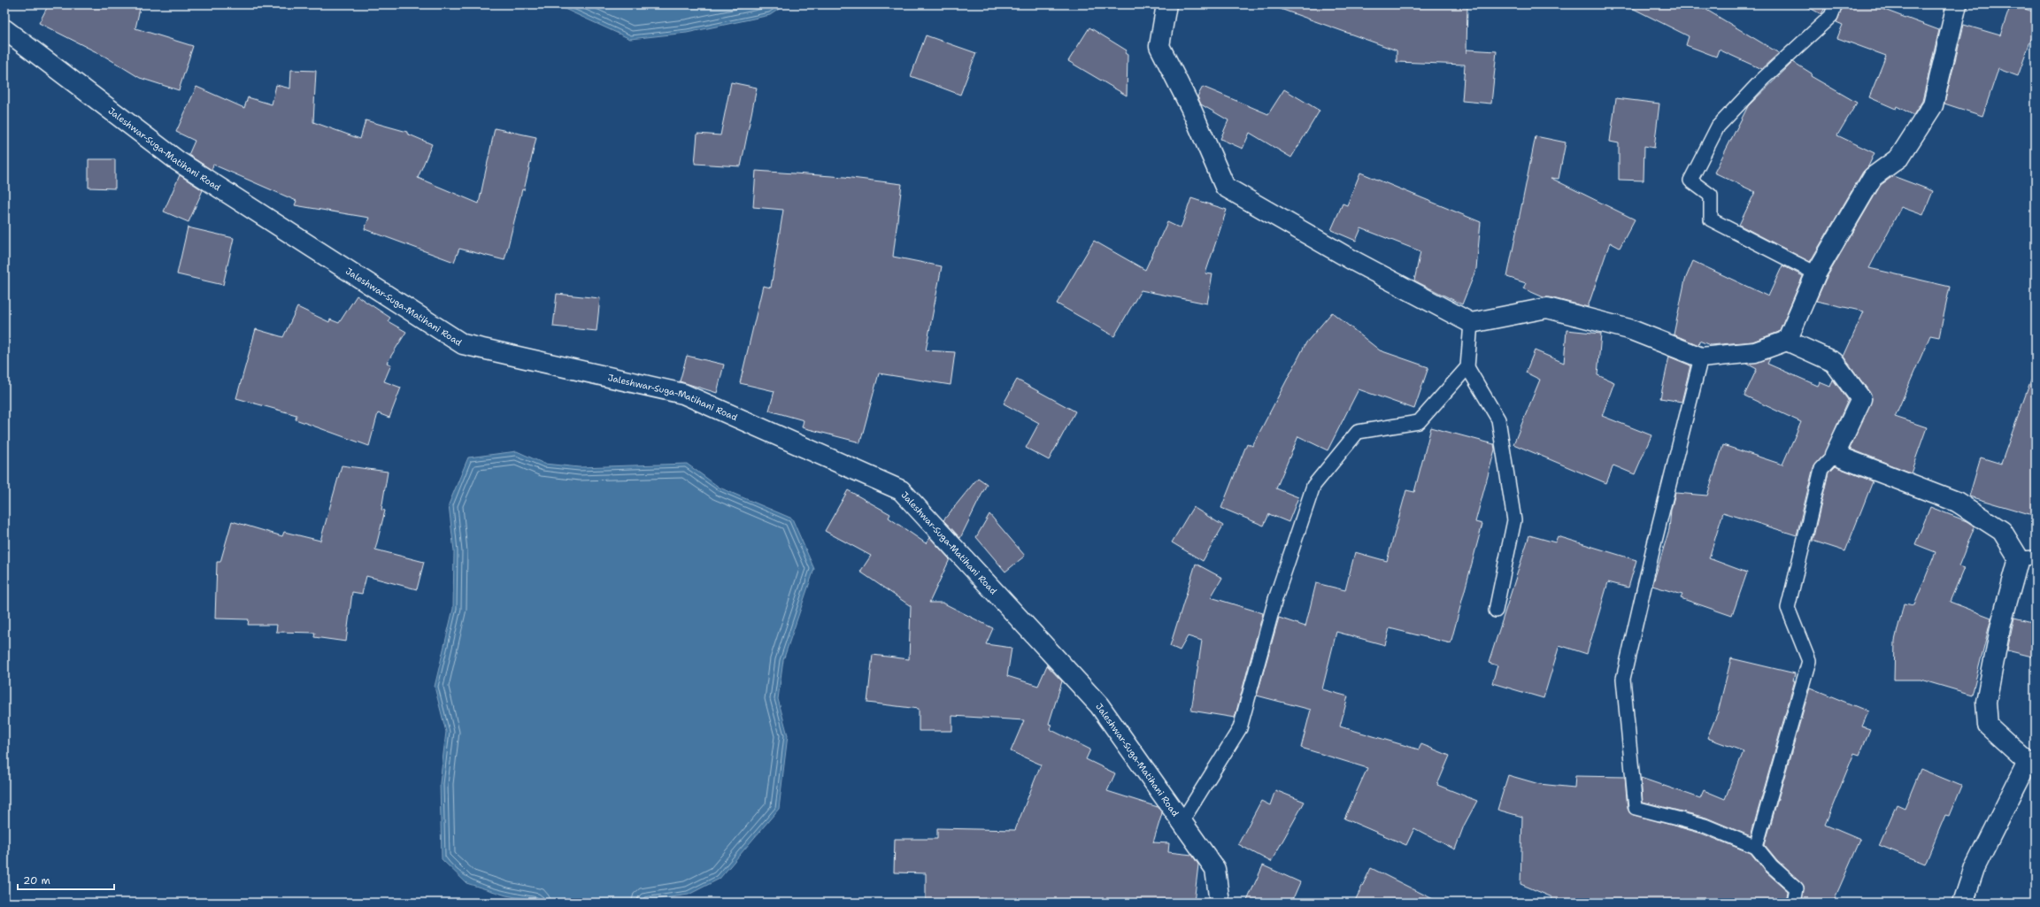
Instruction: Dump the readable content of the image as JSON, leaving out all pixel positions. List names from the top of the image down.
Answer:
{
  "streets": {
    "street": ["Jaleshwar-Suga-Matihani Road"]
  },
  "scale_bar": "20 m"
}
